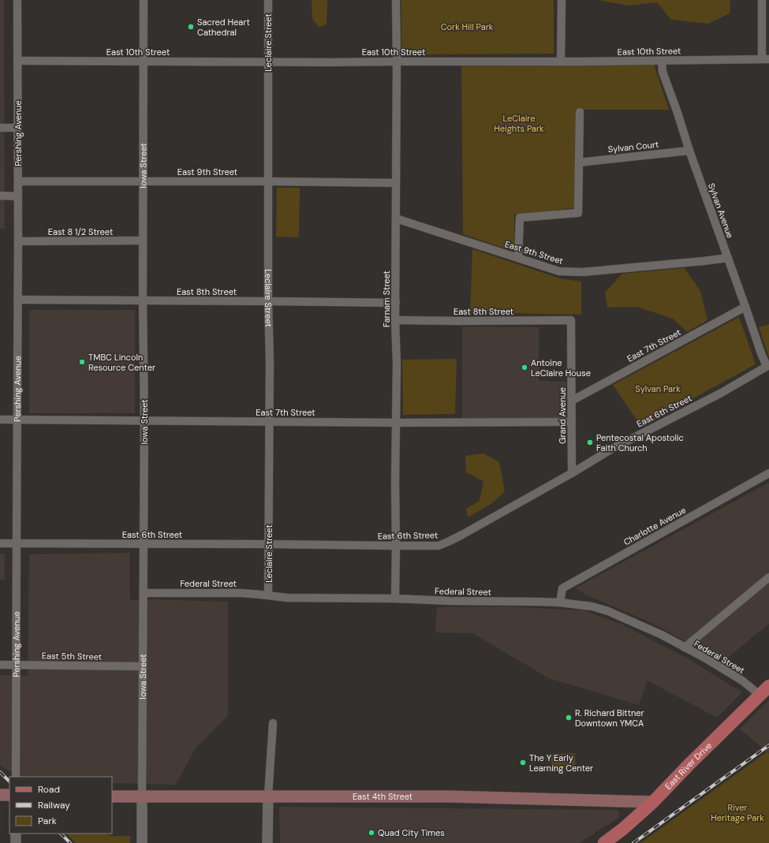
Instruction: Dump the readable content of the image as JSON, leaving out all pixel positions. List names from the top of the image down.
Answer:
{
  "streets": {
    "main road": ["East River Drive", "East 4th Street"],
    "street": [
      "Leclaire Street",
      "East 10th Street",
      "Pershing Avenue",
      "Sylvan Court",
      "Iowa Street",
      "East 9th Street",
      "Sylvan Avenue",
      "East 8 1/2 Street",
      "East 8th Street",
      "Farnam Street",
      "East 7th Street",
      "East 6th Street",
      "Grand Avenue",
      "Charlotte Avenue",
      "Federal Street",
      "East 5th Street"
    ]
  },
  "crossings": [
    ["Leclaire Street", "East 10th Street"],
    ["Leclaire Street", "East 9th Street"],
    ["Leclaire Street", "East 8th Street"],
    ["Leclaire Street", "East 7th Street"],
    ["Leclaire Street", "East 6th Street"],
    ["Leclaire Street", "Federal Street"],
    ["East 10th Street", "Pershing Avenue"],
    ["East 10th Street", "Iowa Street"],
    ["East 10th Street", "Sylvan Avenue"],
    ["East 10th Street", "Farnam Street"],
    ["Pershing Avenue", "East 9th Street"],
    ["Pershing Avenue", "East 8 1/2 Street"],
    ["Pershing Avenue", "East 8th Street"],
    ["Pershing Avenue", "East 7th Street"],
    ["Pershing Avenue", "East 6th Street"],
    ["Pershing Avenue", "East 5th Street"],
    ["Sylvan Court", "Sylvan Avenue"],
    ["Iowa Street", "East 9th Street"],
    ["Iowa Street", "East 8 1/2 Street"],
    ["Iowa Street", "East 8th Street"],
    ["Iowa Street", "East 7th Street"],
    ["Iowa Street", "East 6th Street"],
    ["Iowa Street", "Federal Street"],
    ["Iowa Street", "East 5th Street"],
    ["Iowa Street", "East 4th Street"],
    ["East 9th Street", "Sylvan Avenue"],
    ["East 9th Street", "Farnam Street"],
    ["Sylvan Avenue", "East 7th Street"],
    ["Sylvan Avenue", "East 6th Street"],
    ["East 8th Street", "Farnam Street"],
    ["East 8th Street", "Grand Avenue"],
    ["Farnam Street", "East 7th Street"],
    ["Farnam Street", "East 6th Street"],
    ["Farnam Street", "Federal Street"],
    ["East 7th Street", "Grand Avenue"],
    ["East 6th Street", "Grand Avenue"],
    ["Charlotte Avenue", "Federal Street"],
    ["Federal Street", "East River Drive"],
    ["East River Drive", "East 4th Street"]
  ],
  "parks": [
    "Cork Hill Park",
    "LeClaire Heights Park",
    "Sylvan Park",
    "River Heritage Park"
  ],
  "places": [
    "Sacred Heart Cathedral",
    "TMBC Lincoln Resource Center",
    "Antoine LeClaire House",
    "Pentecostal Apostolic Faith Church",
    "R. Richard Bittner Downtown YMCA",
    "The Y Early Learning Center",
    "Quad City Times"
  ],
  "legend": ["Road", "Railway", "Park"]
}
